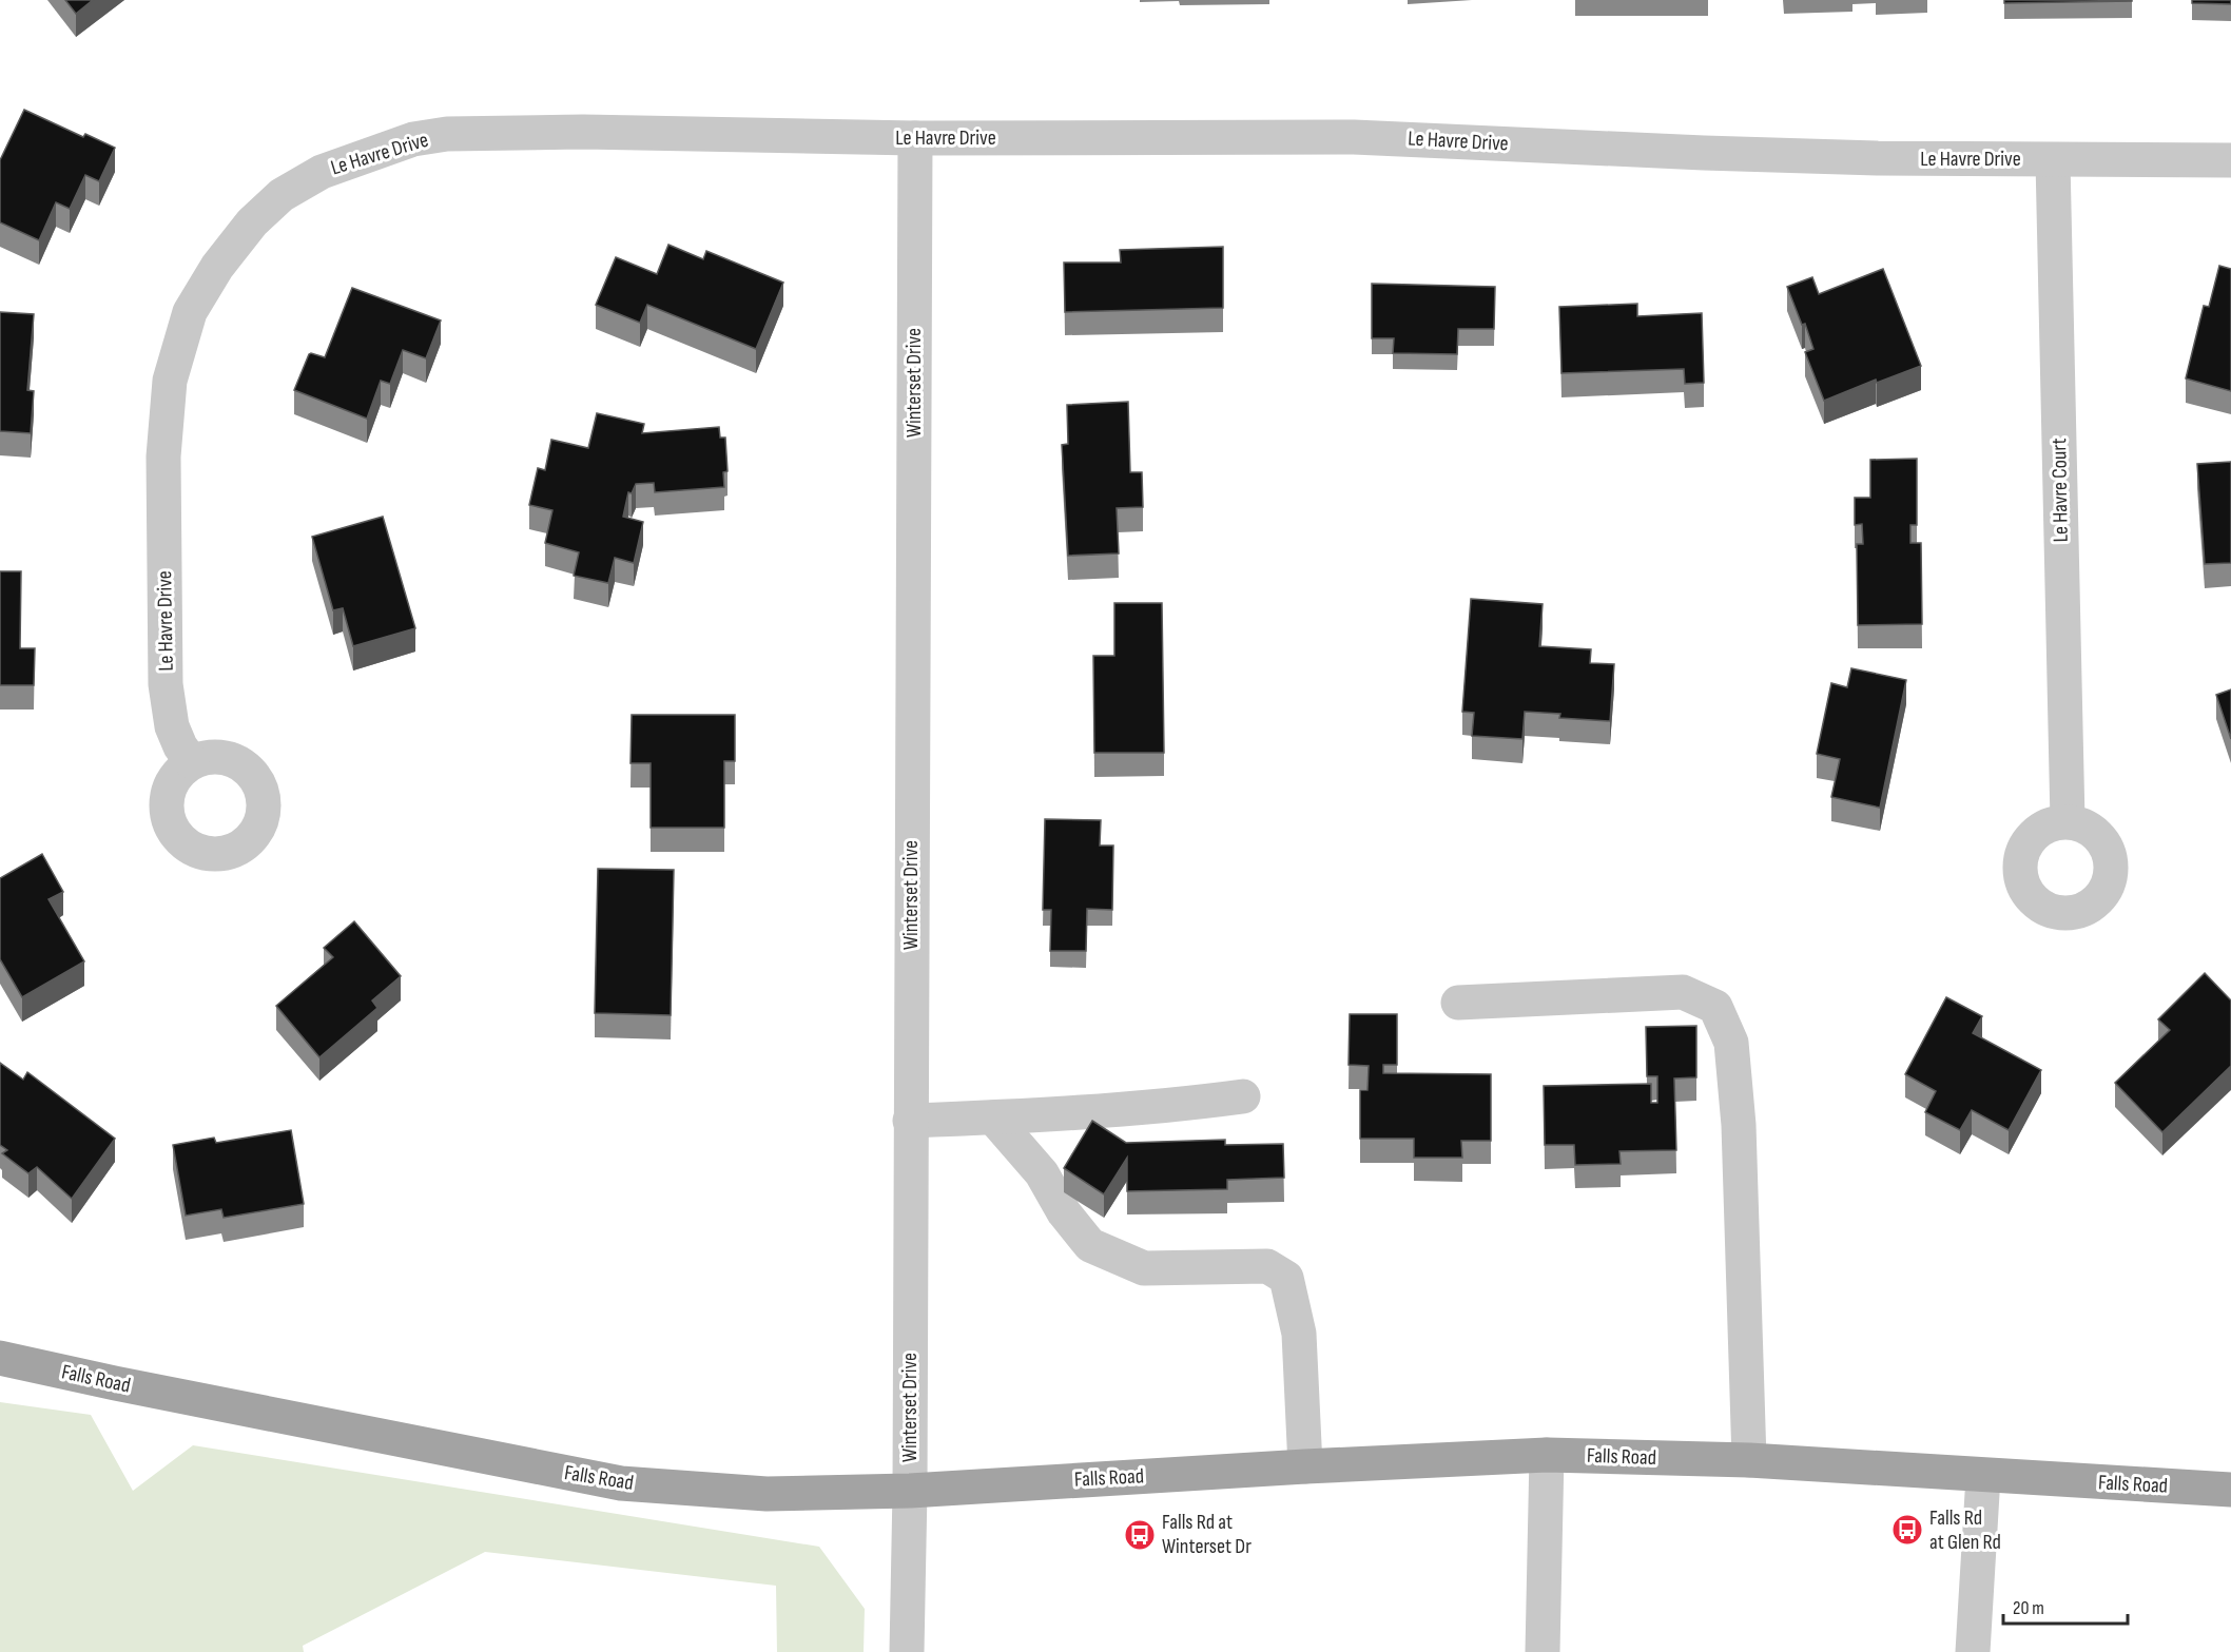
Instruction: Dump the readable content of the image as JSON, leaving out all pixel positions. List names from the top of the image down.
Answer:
{
  "streets": {
    "main road": ["Falls Road"],
    "street": ["Le Havre Drive", "Winterset Drive", "Le Havre Court"]
  },
  "crossings": [
    ["Le Havre Drive", "Winterset Drive"],
    ["Le Havre Drive", "Le Havre Court"],
    ["Winterset Drive", "Falls Road"]
  ],
  "places": {
    "bus stop": ["Falls Rd at Glen Rd", "Falls Rd at Winterset Dr"]
  },
  "scale_bar": "20 m"
}
